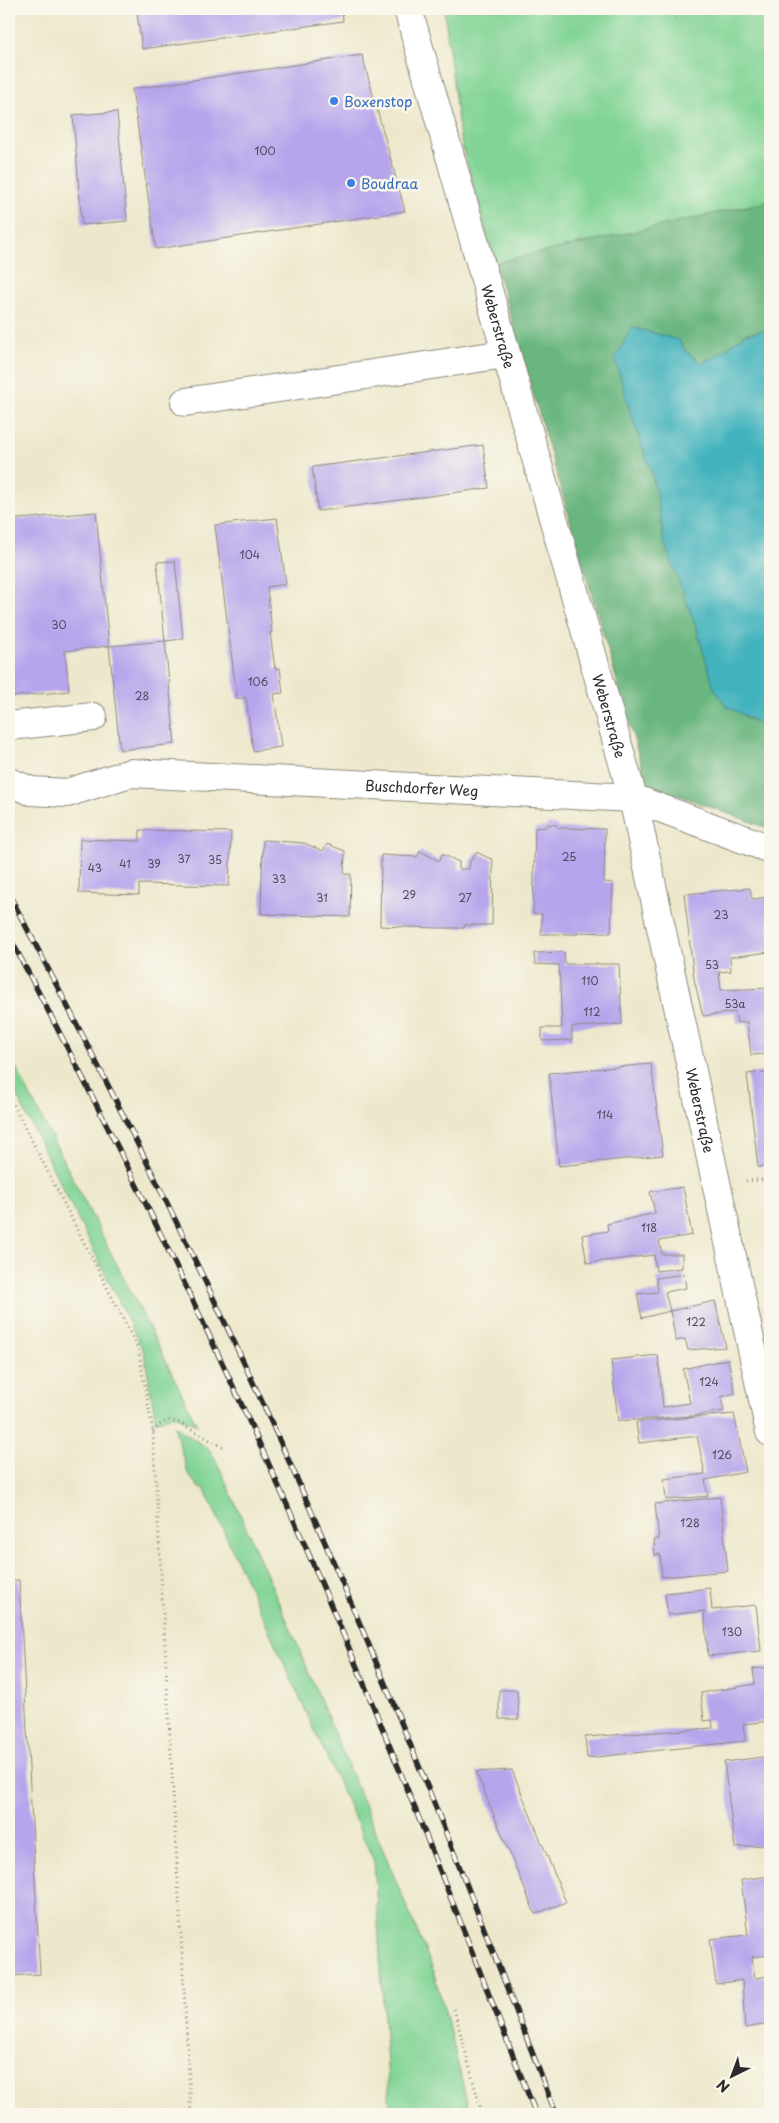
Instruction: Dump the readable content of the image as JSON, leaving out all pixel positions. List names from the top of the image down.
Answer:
{
  "streets": {
    "street": ["Weberstraße", "Buschdorfer Weg"]
  },
  "crossings": [
    ["Weberstraße", "Buschdorfer Weg"]
  ],
  "places": ["Boxenstop", "Boudraa"],
  "house_numbers": [
    "100",
    "104",
    "30",
    "106",
    "28",
    "25",
    "37",
    "35",
    "41",
    "39",
    "43",
    "33",
    "29",
    "31",
    "27",
    "23",
    "53",
    "110",
    "53a",
    "112",
    "114",
    "118",
    "122",
    "124",
    "126",
    "128",
    "130"
  ],
  "north": "bottom left"
}
